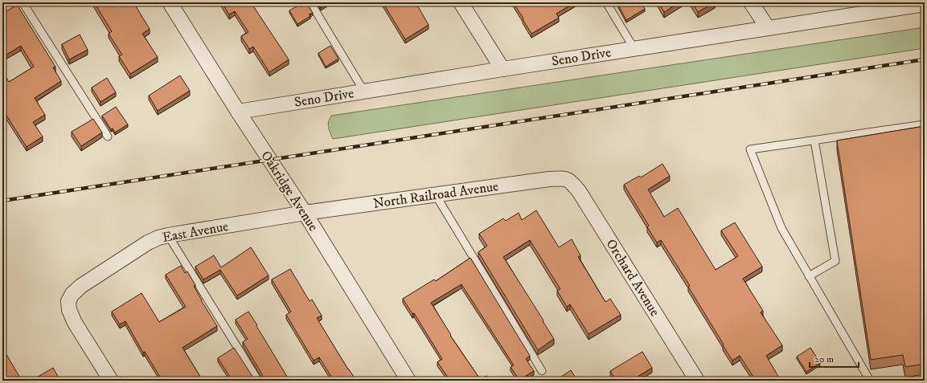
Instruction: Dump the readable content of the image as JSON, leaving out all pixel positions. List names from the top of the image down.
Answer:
{
  "streets": {
    "street": [
      "Seno Drive",
      "Oakridge Avenue",
      "North Railroad Avenue",
      "East Avenue",
      "Orchard Avenue"
    ]
  },
  "crossings": [
    ["Seno Drive", "Oakridge Avenue"],
    ["Oakridge Avenue", "North Railroad Avenue"],
    ["Oakridge Avenue", "East Avenue"],
    ["North Railroad Avenue", "East Avenue"],
    ["North Railroad Avenue", "Orchard Avenue"]
  ],
  "scale_bar": "20 m"
}
